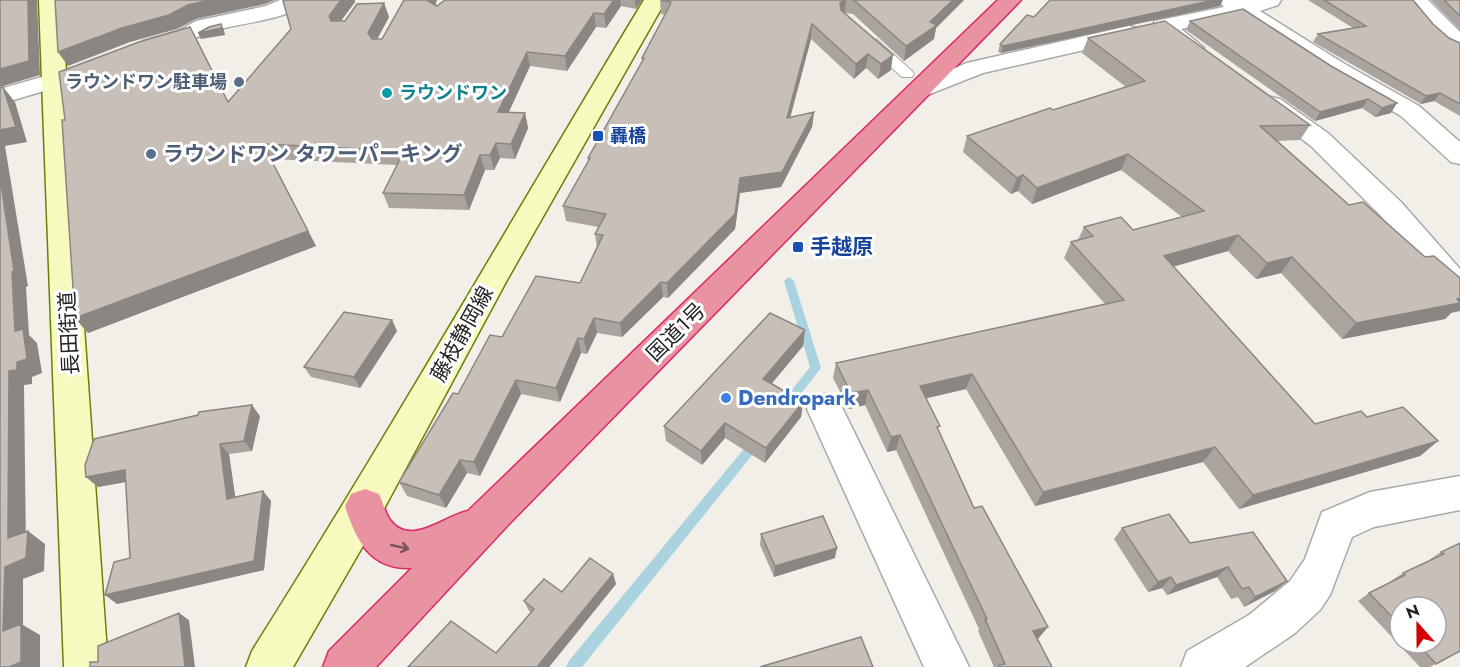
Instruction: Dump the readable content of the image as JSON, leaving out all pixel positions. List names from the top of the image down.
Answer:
{
  "streets": {
    "highway": ["国道1号"],
    "main road": ["長田街道", "藤枝静岡線"]
  },
  "places": {
    "other": [
      "ラウンドワン駐車場",
      "ラウンドワン",
      "ラウンドワン タワーパーキング",
      "Dendropark"
    ],
    "transit": ["轟橋", "手越原"]
  },
  "north": "top"
}
